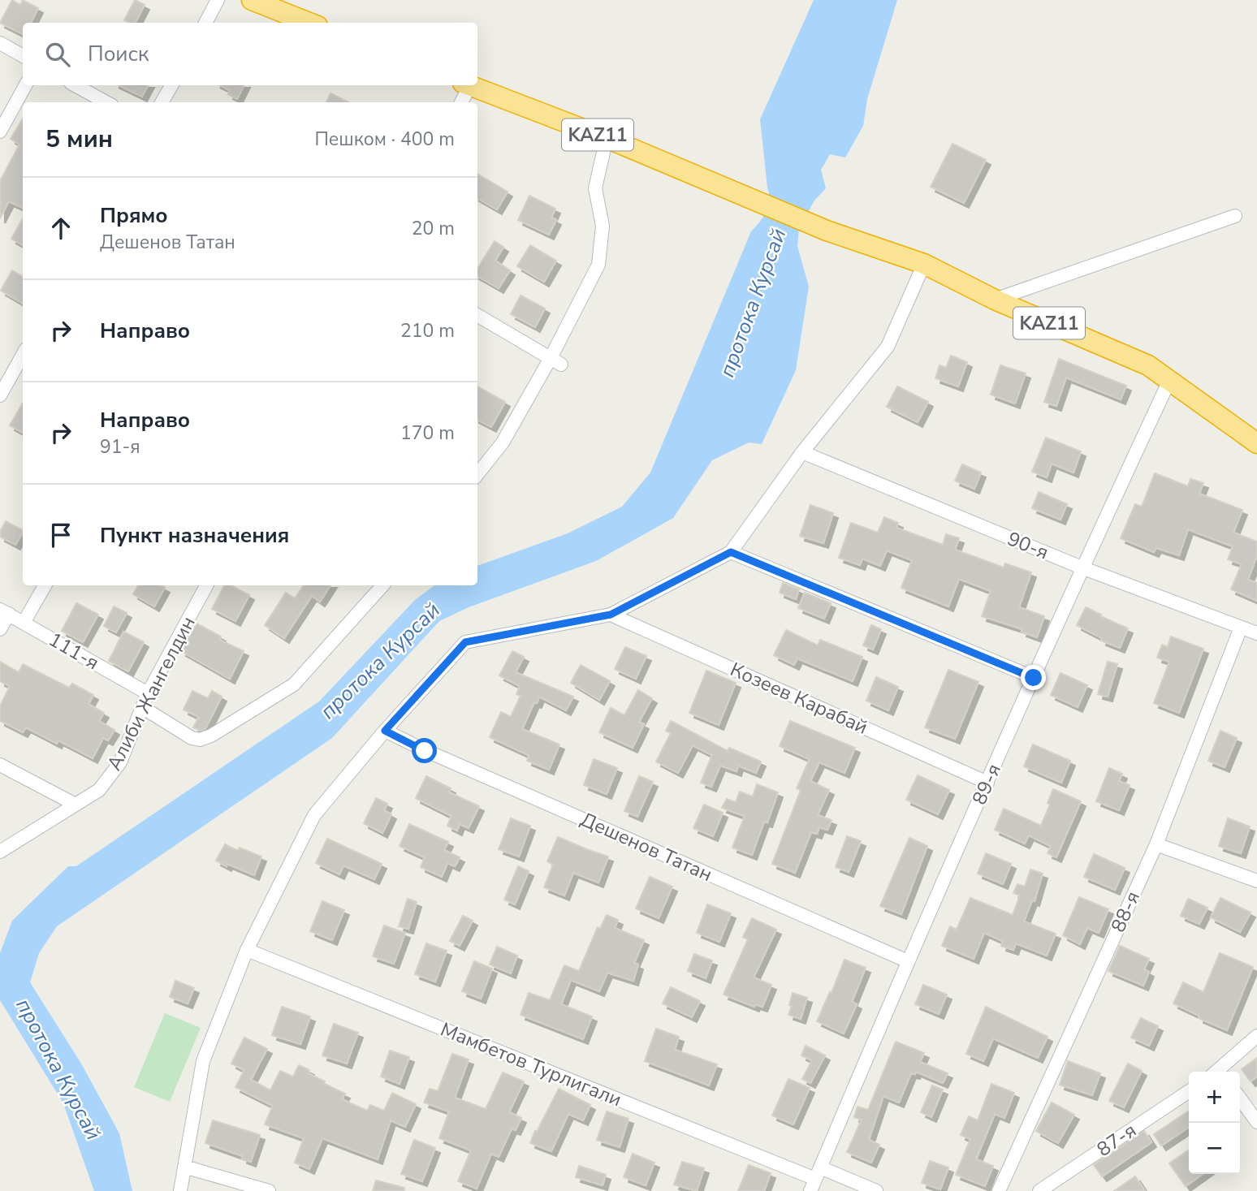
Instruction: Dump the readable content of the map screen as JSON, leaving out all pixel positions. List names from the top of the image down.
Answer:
{
  "streets": {
    "highway": ["KAZ11"],
    "street": [
      "90-я",
      "111-я",
      "Алиби Жангелдин",
      "Козеев Карабай",
      "89-я",
      "Дешенов Татан",
      "88-я",
      "Мамбетов Турлигали",
      "87-я"
    ]
  },
  "crossings": [
    ["KAZ11", "89-я"],
    ["90-я", "89-я"],
    ["90-я", "88-я"],
    ["111-я", "Алиби Жангелдин"],
    ["Козеев Карабай", "89-я"],
    ["89-я", "Дешенов Татан"],
    ["89-я", "Мамбетов Турлигали"]
  ],
  "water": ["протока Курсай"],
  "page": {
    "search": "Поиск",
    "heading": ["5 мин", "Пешком · 400 m"],
    "list": [
      ["Прямо", "Дешенов Татан", "20 m"],
      ["Направо", "210 m"],
      ["Направо", "91-я", "170 m"],
      "Пункт назначения"
    ],
    "map_buttons": ["+", "−"]
  }
}
